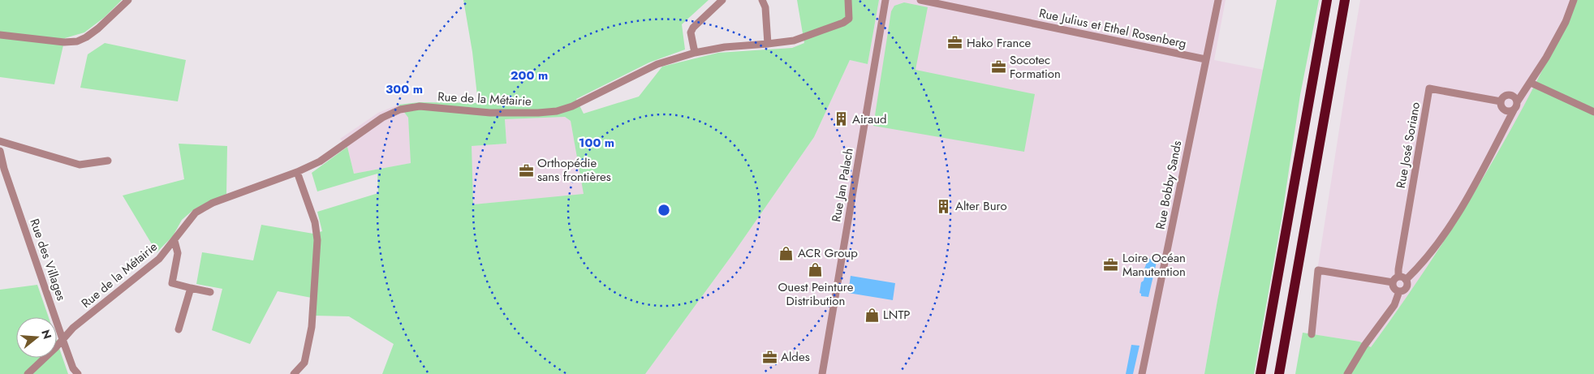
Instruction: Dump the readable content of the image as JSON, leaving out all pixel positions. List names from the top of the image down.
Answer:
{
  "streets": {
    "street": [
      "Rue Julius et Ethel Rosenberg",
      "Rue de la Métairie",
      "Rue José Soriano",
      "Rue Jan Palach",
      "Rue Bobby Sands",
      "Rue des Villages"
    ]
  },
  "crossings": [
    ["Rue Julius et Ethel Rosenberg", "Rue Bobby Sands"],
    ["Rue de la Métairie", "Rue des Villages"]
  ],
  "places": {
    "office": [
      "Hako France",
      "Socotec Formation",
      "Orthopédie sans frontières",
      "Loire Océan Manutention",
      "Aldes"
    ],
    "building": ["Airaud", "Alter Buro"],
    "shop": ["ACR Group", "Ouest Peinture Distribution", "LNTP"]
  },
  "north": "right",
  "rings": ["200 m", "300 m", "100 m"]
}
